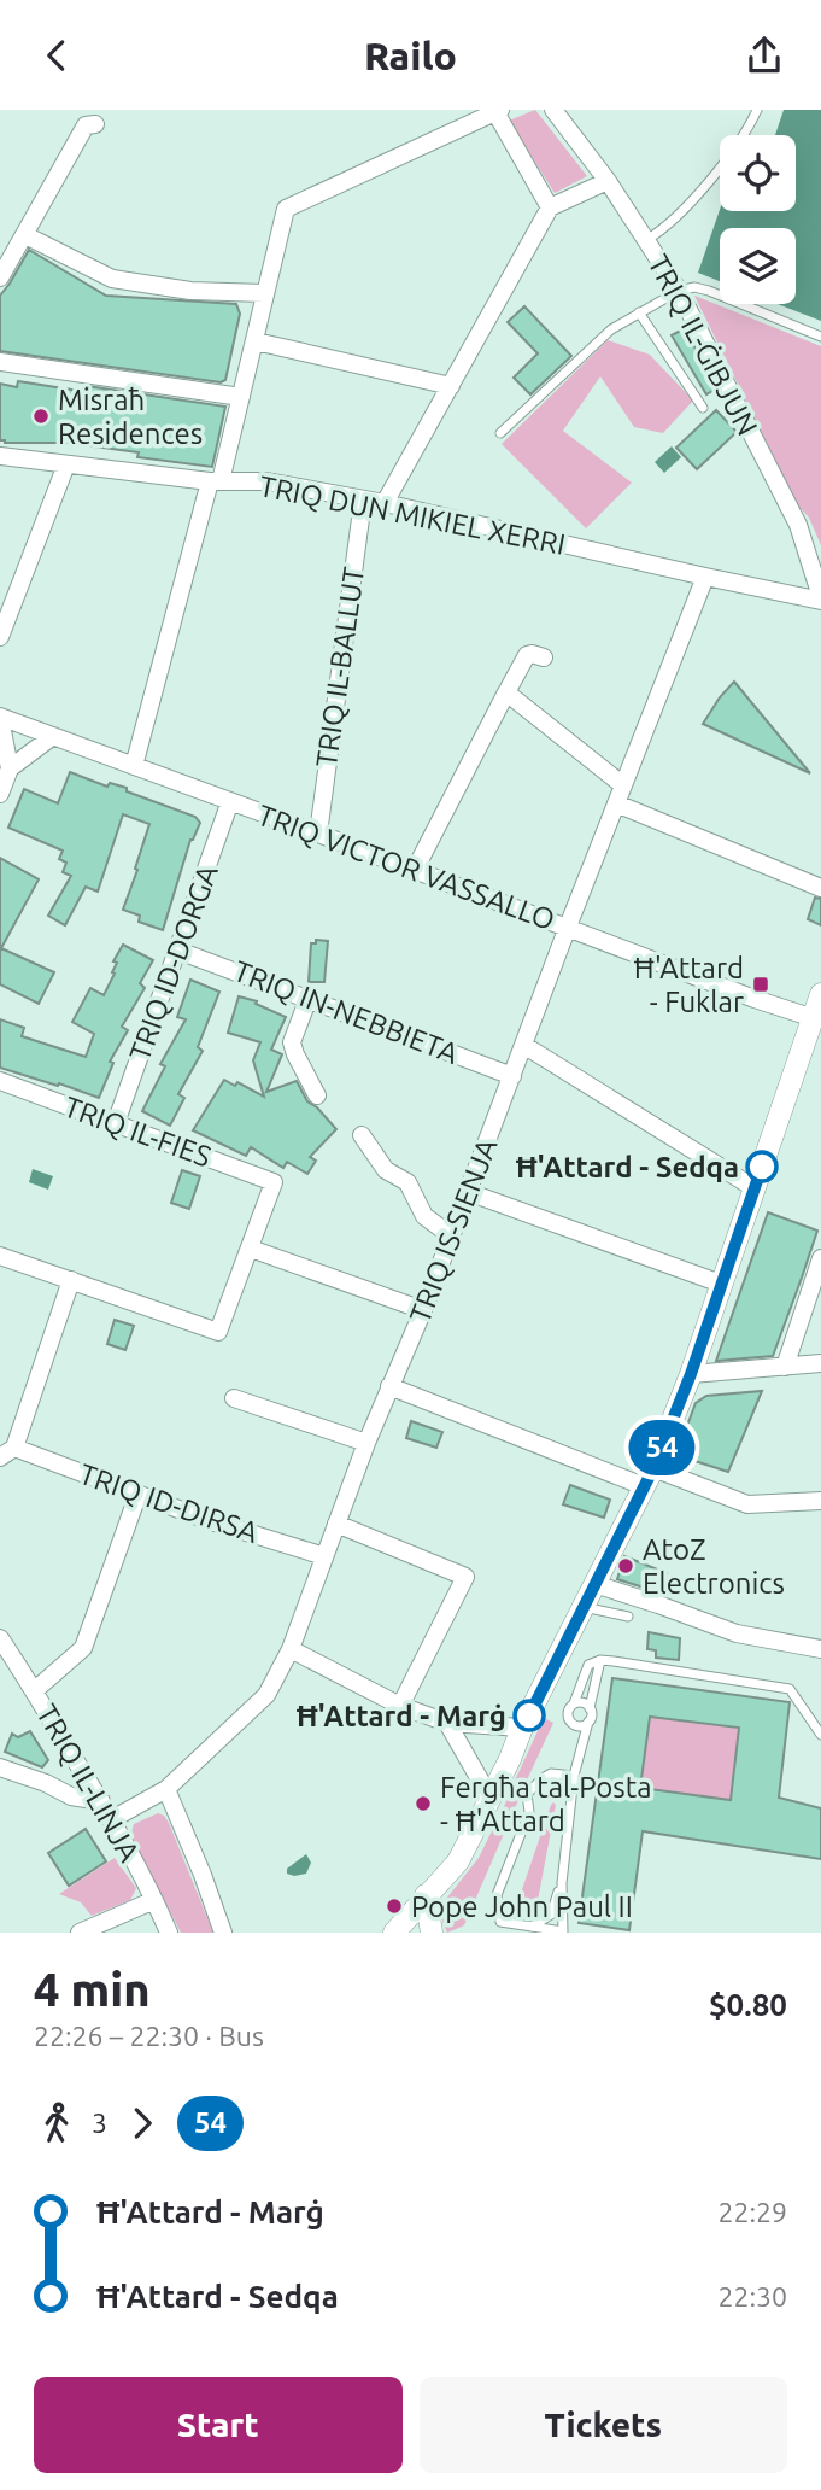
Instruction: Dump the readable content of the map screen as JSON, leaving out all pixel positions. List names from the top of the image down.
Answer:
{
  "streets": {
    "street": [
      "TRIQ IL-ĠIBJUN",
      "TRIQ DUN MIKIEL XERRI",
      "TRIQ IL-BALLUT",
      "TRIQ VICTOR VASSALLO",
      "TRIQ ID-DORGA",
      "TRIQ IN-NEBBIETA",
      "TRIQ IL-FIES",
      "TRIQ IS-SIENJA",
      "TRIQ ID-DIRSA",
      "TRIQ IL-LINJA"
    ]
  },
  "crossings": [
    ["TRIQ IL-ĠIBJUN", "TRIQ DUN MIKIEL XERRI"],
    ["TRIQ DUN MIKIEL XERRI", "TRIQ IL-BALLUT"],
    ["TRIQ DUN MIKIEL XERRI", "TRIQ IS-SIENJA"],
    ["TRIQ IL-BALLUT", "TRIQ VICTOR VASSALLO"],
    ["TRIQ VICTOR VASSALLO", "TRIQ ID-DORGA"],
    ["TRIQ VICTOR VASSALLO", "TRIQ IS-SIENJA"],
    ["TRIQ ID-DORGA", "TRIQ IN-NEBBIETA"],
    ["TRIQ ID-DORGA", "TRIQ IL-FIES"],
    ["TRIQ IN-NEBBIETA", "TRIQ IS-SIENJA"],
    ["TRIQ IS-SIENJA", "TRIQ ID-DIRSA"],
    ["TRIQ IS-SIENJA", "TRIQ IL-LINJA"]
  ],
  "places": {
    "other": [
      "Misraħ Residences",
      "Ħ'Attard - Sedqa",
      "AtoZ Electronics",
      "Ħ'Attard - Marġ",
      "Fergħa tal-Posta - Ħ'Attard",
      "Pope John Paul II"
    ],
    "transit": ["Ħ'Attard - Fuklar"]
  },
  "lines": ["bus line 54"],
  "page": {
    "header": "Railo",
    "on_map": "54",
    "heading": ["4 min", "22:26 – 22:30 · Bus", "$0.80"],
    "legs": ["3", "54"],
    "list": [
      {
        "name": "Ħ'Attard - Marġ",
        "value": "22:29"
      },
      {
        "name": "Ħ'Attard - Sedqa",
        "value": "22:30"
      }
    ],
    "buttons": ["Start", "Tickets"]
  }
}
